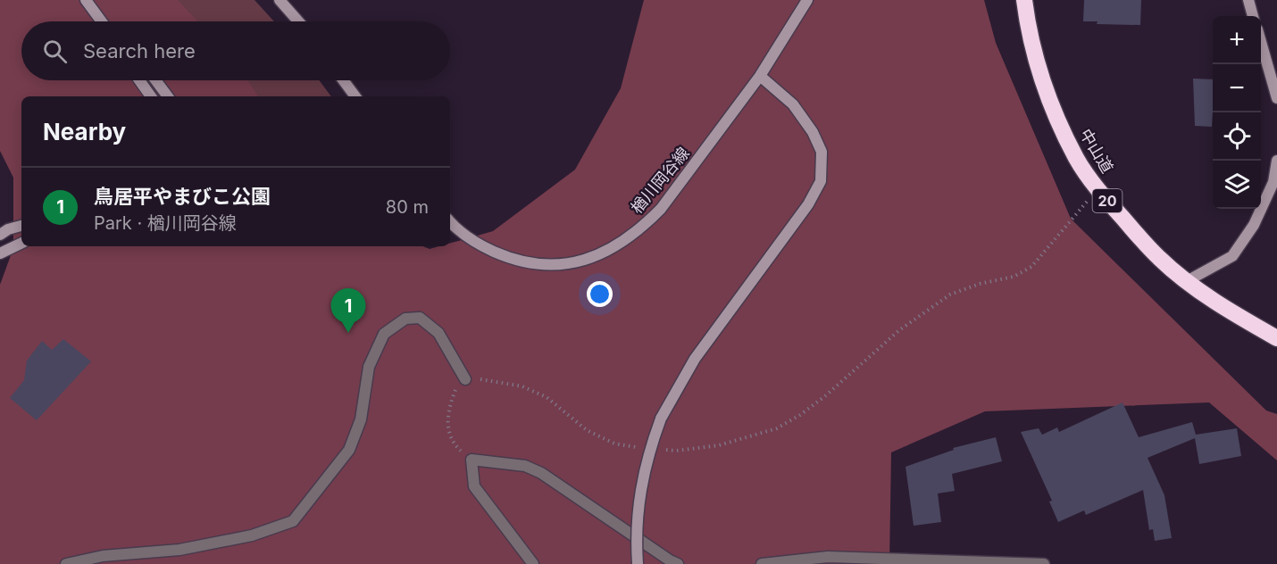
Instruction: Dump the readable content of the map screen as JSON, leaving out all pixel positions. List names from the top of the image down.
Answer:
{
  "streets": {
    "highway": ["中山道", "20"],
    "street": ["楢川岡谷線"]
  },
  "page": {
    "map_buttons": ["+", "−"],
    "search": "Search here",
    "heading": "Nearby",
    "list": [
      {
        "mark": "1",
        "name": "鳥居平やまびこ公園",
        "note": "Park · 楢川岡谷線",
        "value": "80 m"
      }
    ],
    "pins": "1"
  }
}
